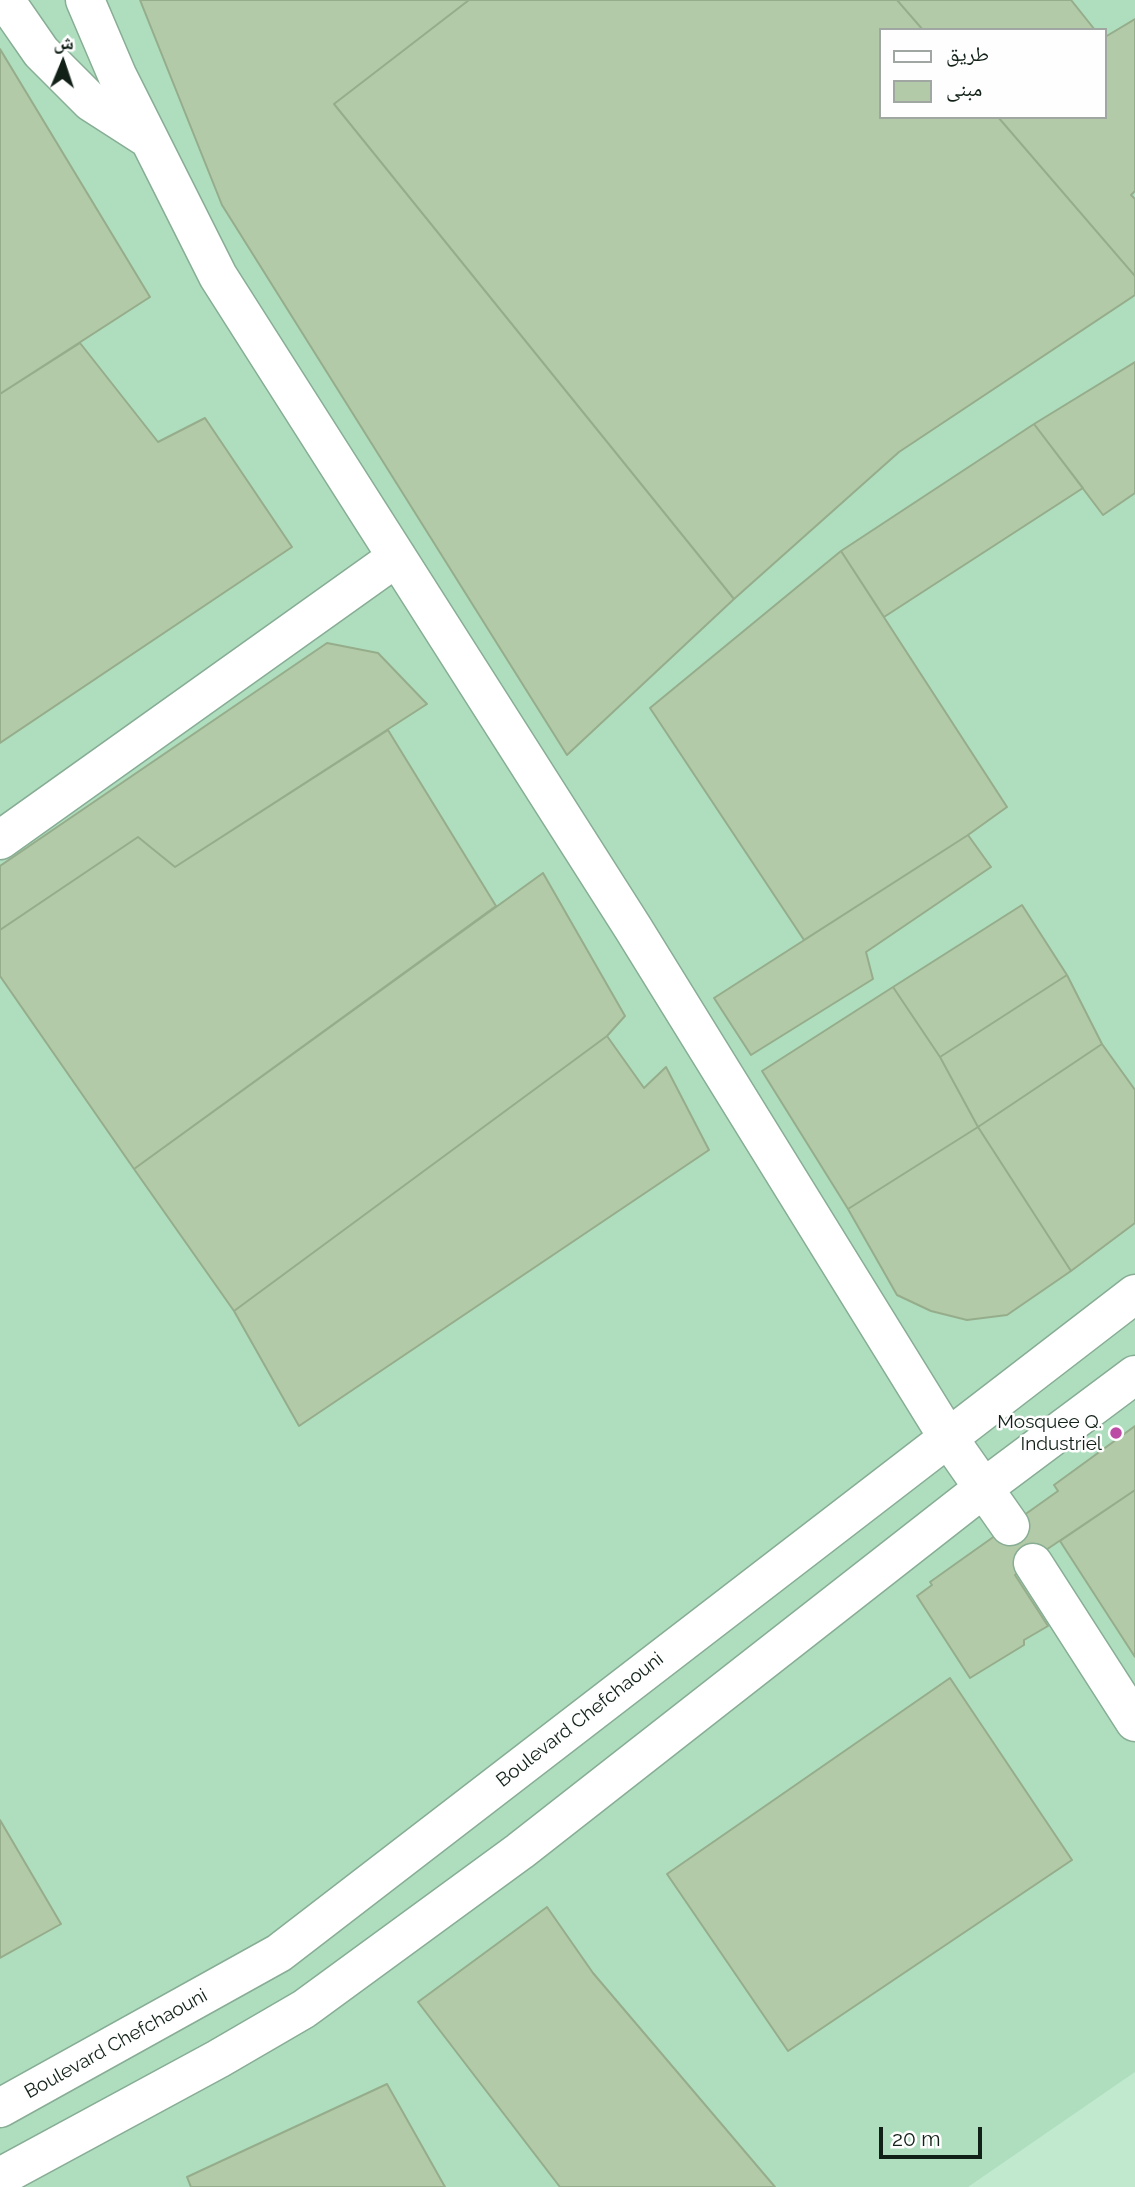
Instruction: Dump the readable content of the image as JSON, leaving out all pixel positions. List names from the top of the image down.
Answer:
{
  "streets": {
    "street": ["Boulevard Chefchaouni"]
  },
  "places": ["Mosquee Q. Industriel"],
  "legend": ["طريق", "مبنى"],
  "scale_bar": "20 m",
  "north": "top"
}
